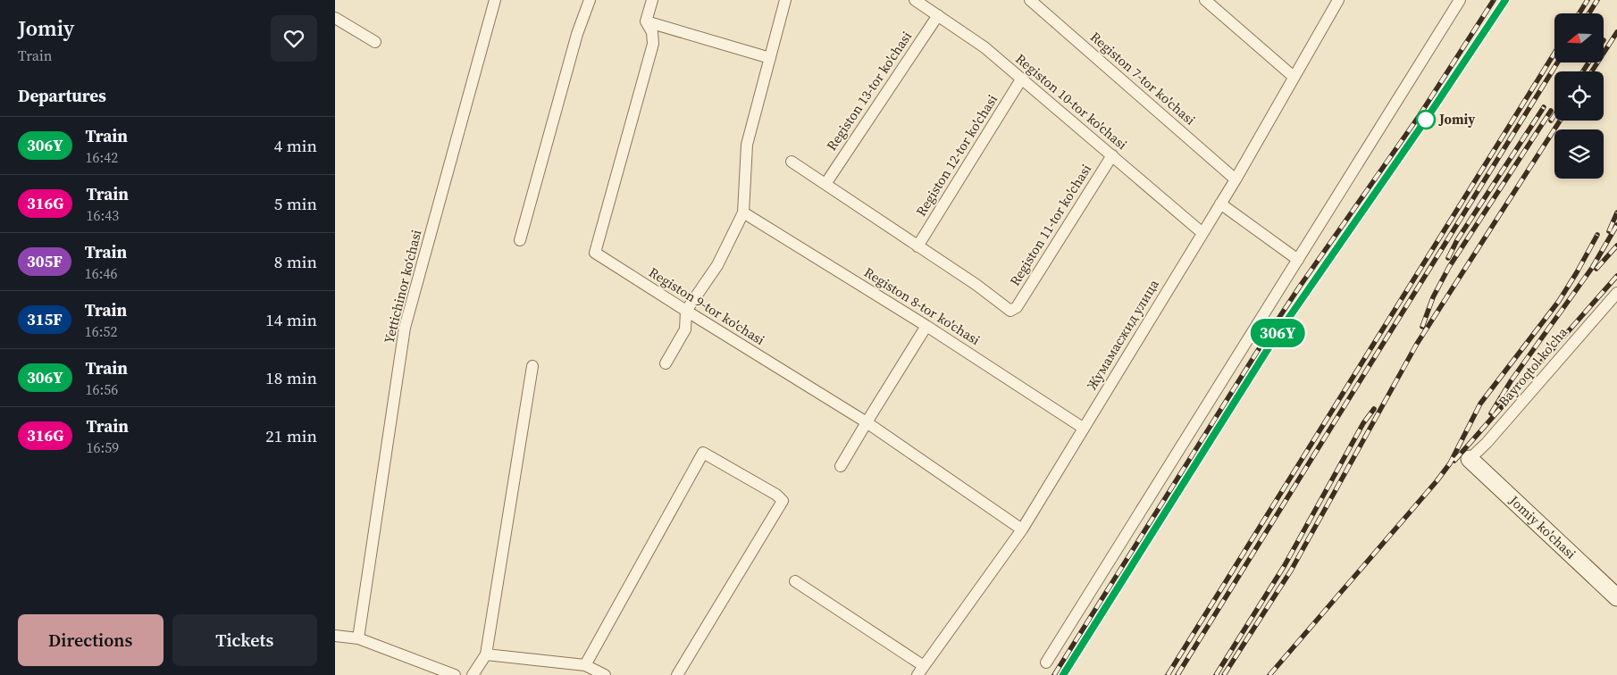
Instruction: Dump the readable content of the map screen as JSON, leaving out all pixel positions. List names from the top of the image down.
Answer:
{
  "streets": {
    "street": [
      "Registon 7-tor ko'chasi",
      "Registon 13-tor ko'chasi",
      "Registon 10-tor ko'chasi",
      "Registon 12-tor ko'chasi",
      "Registon 11-tor ko'chasi",
      "Yettichinor ko‘chasi",
      "Registon 9-tor ko'chasi",
      "Registon 8-tor ko'chasi",
      "Жумамасжид улица",
      "Bayroqtol ko'cha",
      "Jomiy ko'chasi"
    ]
  },
  "crossings": [
    ["Registon 7-tor ko'chasi", "Жумамасжид улица"],
    ["Registon 13-tor ko'chasi", "Registon 10-tor ko'chasi"],
    ["Registon 10-tor ko'chasi", "Registon 12-tor ko'chasi"],
    ["Registon 10-tor ko'chasi", "Registon 11-tor ko'chasi"],
    ["Registon 10-tor ko'chasi", "Жумамасжид улица"],
    ["Registon 12-tor ko'chasi", "Registon 11-tor ko'chasi"],
    ["Registon 9-tor ko'chasi", "Жумамасжид улица"],
    ["Registon 8-tor ko'chasi", "Жумамасжид улица"],
    ["Bayroqtol ko'cha", "Jomiy ko'chasi"]
  ],
  "places": ["Jomiy"],
  "north": "left",
  "page": {
    "heading": [
      ["Jomiy", "Train"],
      "Departures"
    ],
    "on_map": "306Y",
    "list": [
      {
        "mark": "306Y",
        "name": "Train",
        "note": "16:42",
        "value": "4 min"
      },
      {
        "mark": "316G",
        "name": "Train",
        "note": "16:43",
        "value": "5 min"
      },
      {
        "mark": "305F",
        "name": "Train",
        "note": "16:46",
        "value": "8 min"
      },
      {
        "mark": "315F",
        "name": "Train",
        "note": "16:52",
        "value": "14 min"
      },
      {
        "mark": "306Y",
        "name": "Train",
        "note": "16:56",
        "value": "18 min"
      },
      {
        "mark": "316G",
        "name": "Train",
        "note": "16:59",
        "value": "21 min"
      }
    ],
    "buttons": ["Directions", "Tickets"]
  }
}
